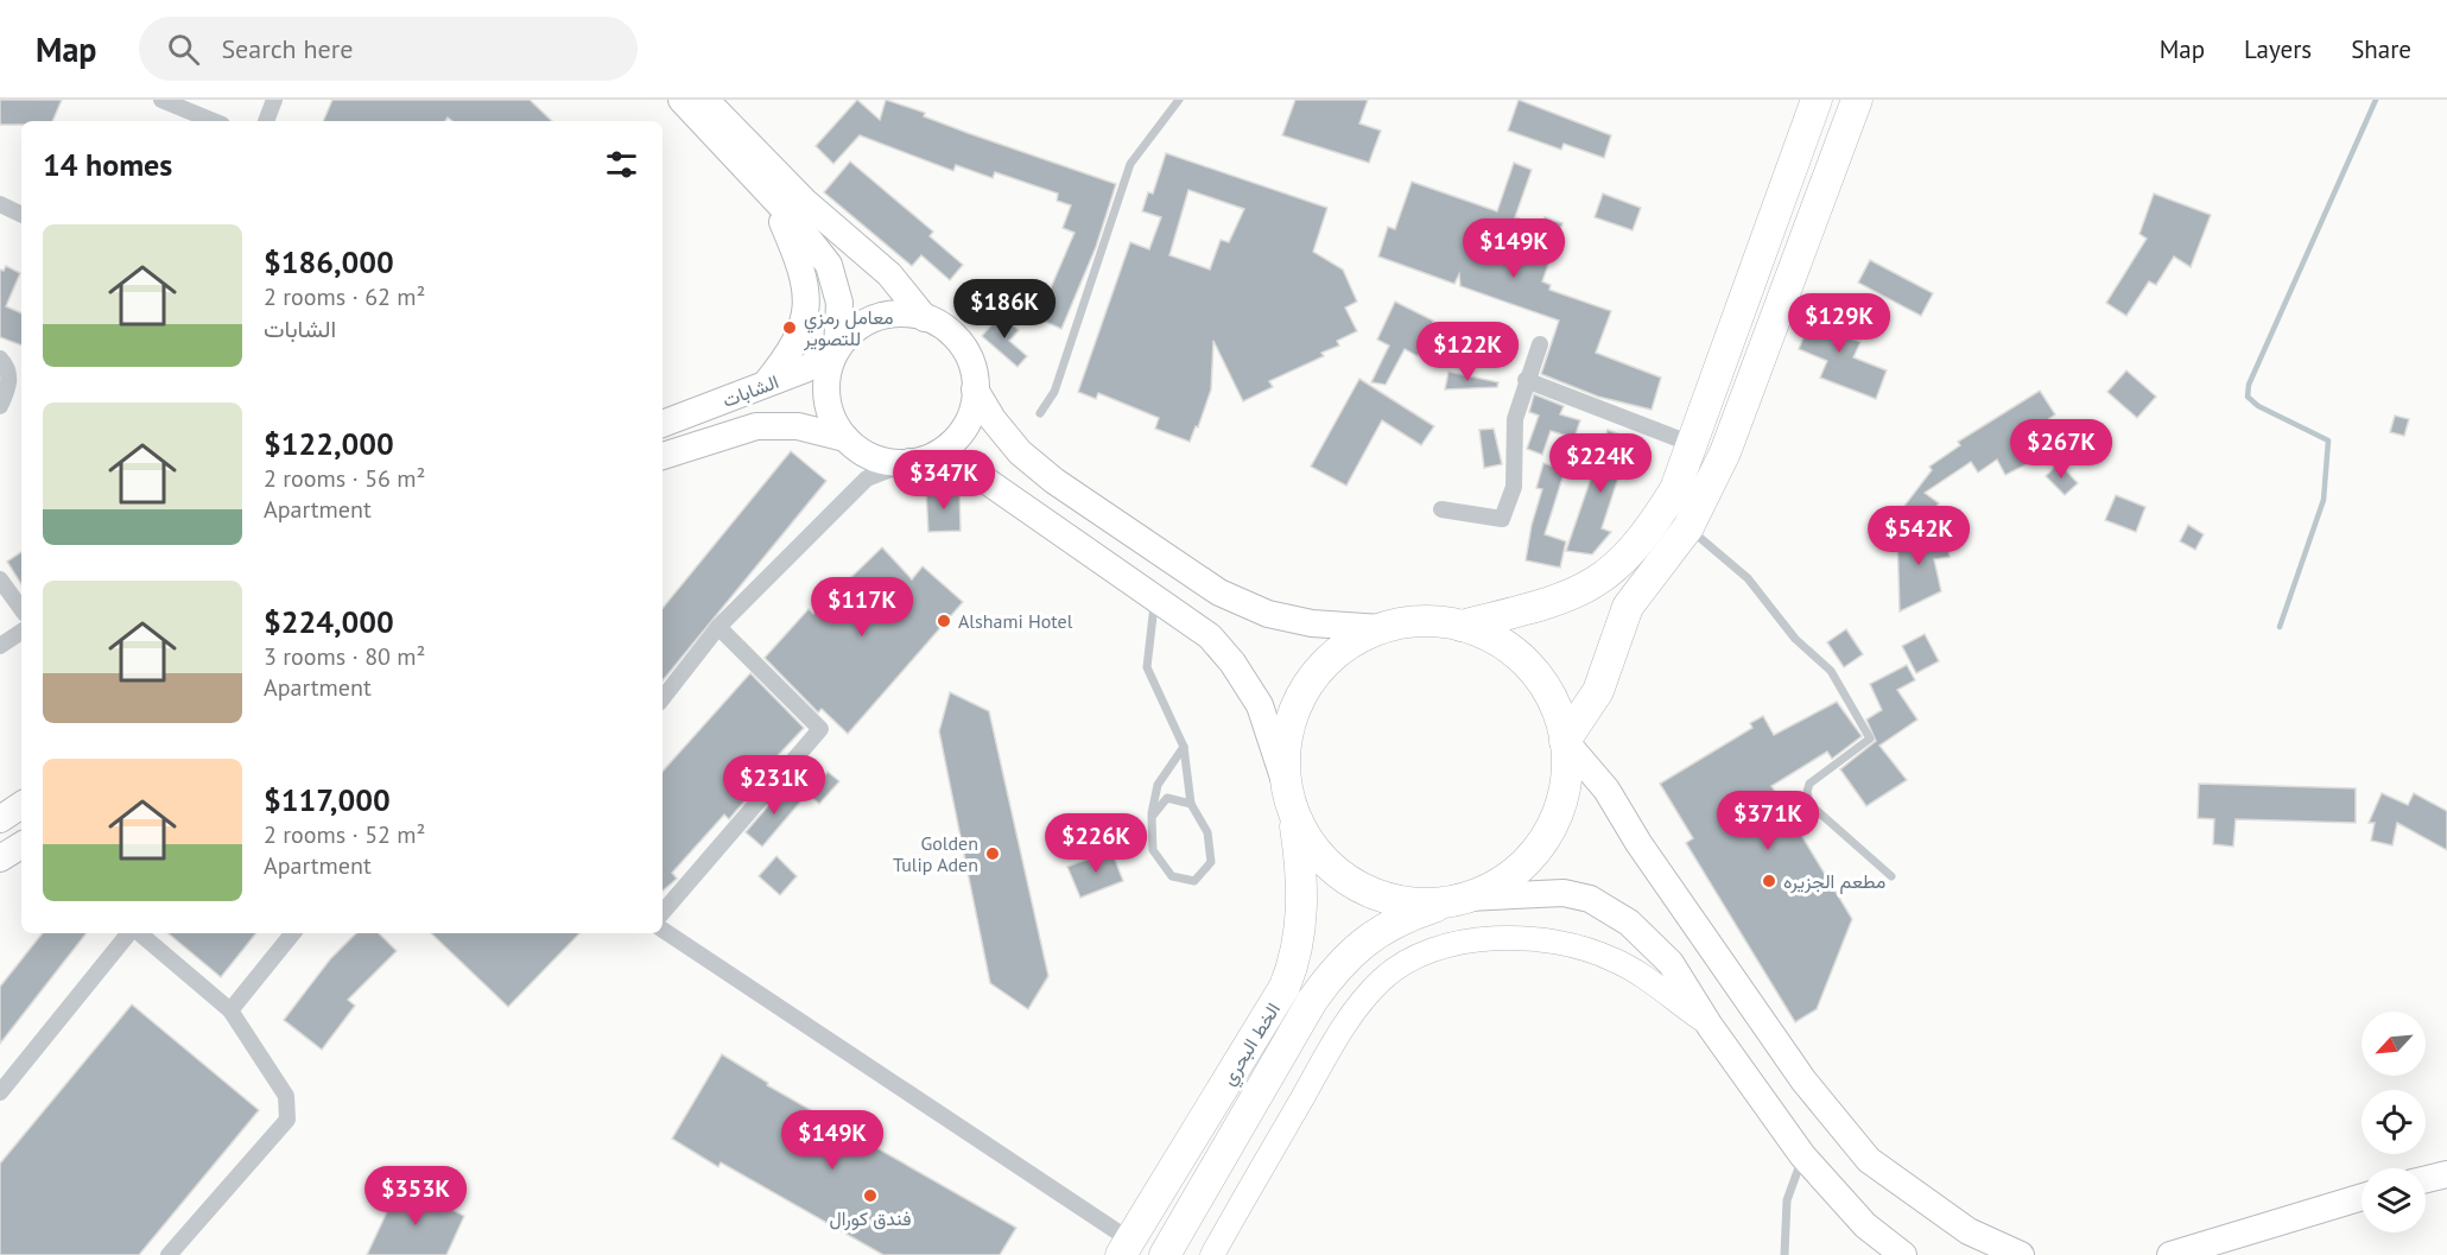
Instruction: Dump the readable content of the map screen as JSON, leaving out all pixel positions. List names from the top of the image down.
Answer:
{
  "streets": {
    "highway": ["الخط البحري"],
    "main road": ["الشابات"]
  },
  "places": [
    "معامل رمزي للتصوير",
    "Alshami Hotel",
    "Golden Tulip Aden",
    "مطعم الجزيره",
    "فندق كورال"
  ],
  "north": "bottom left",
  "page": {
    "header": "Map",
    "search": "Search here",
    "nav": ["Map", "Layers", "Share"],
    "heading": "14 homes",
    "list": [
      {
        "name": "$186,000",
        "note": "2 rooms · 62 m² · الشابات"
      },
      {
        "name": "$122,000",
        "note": "2 rooms · 56 m² · Apartment"
      },
      {
        "name": "$224,000",
        "note": "3 rooms · 80 m² · Apartment"
      },
      {
        "name": "$117,000",
        "note": "2 rooms · 52 m² · Apartment"
      }
    ],
    "price": [
      "$149K",
      "$186K",
      "$129K",
      "$122K",
      "$267K",
      "$224K",
      "$347K",
      "$542K",
      "$117K",
      "$231K",
      "$371K",
      "$226K",
      "$149K",
      "$353K"
    ]
  }
}
